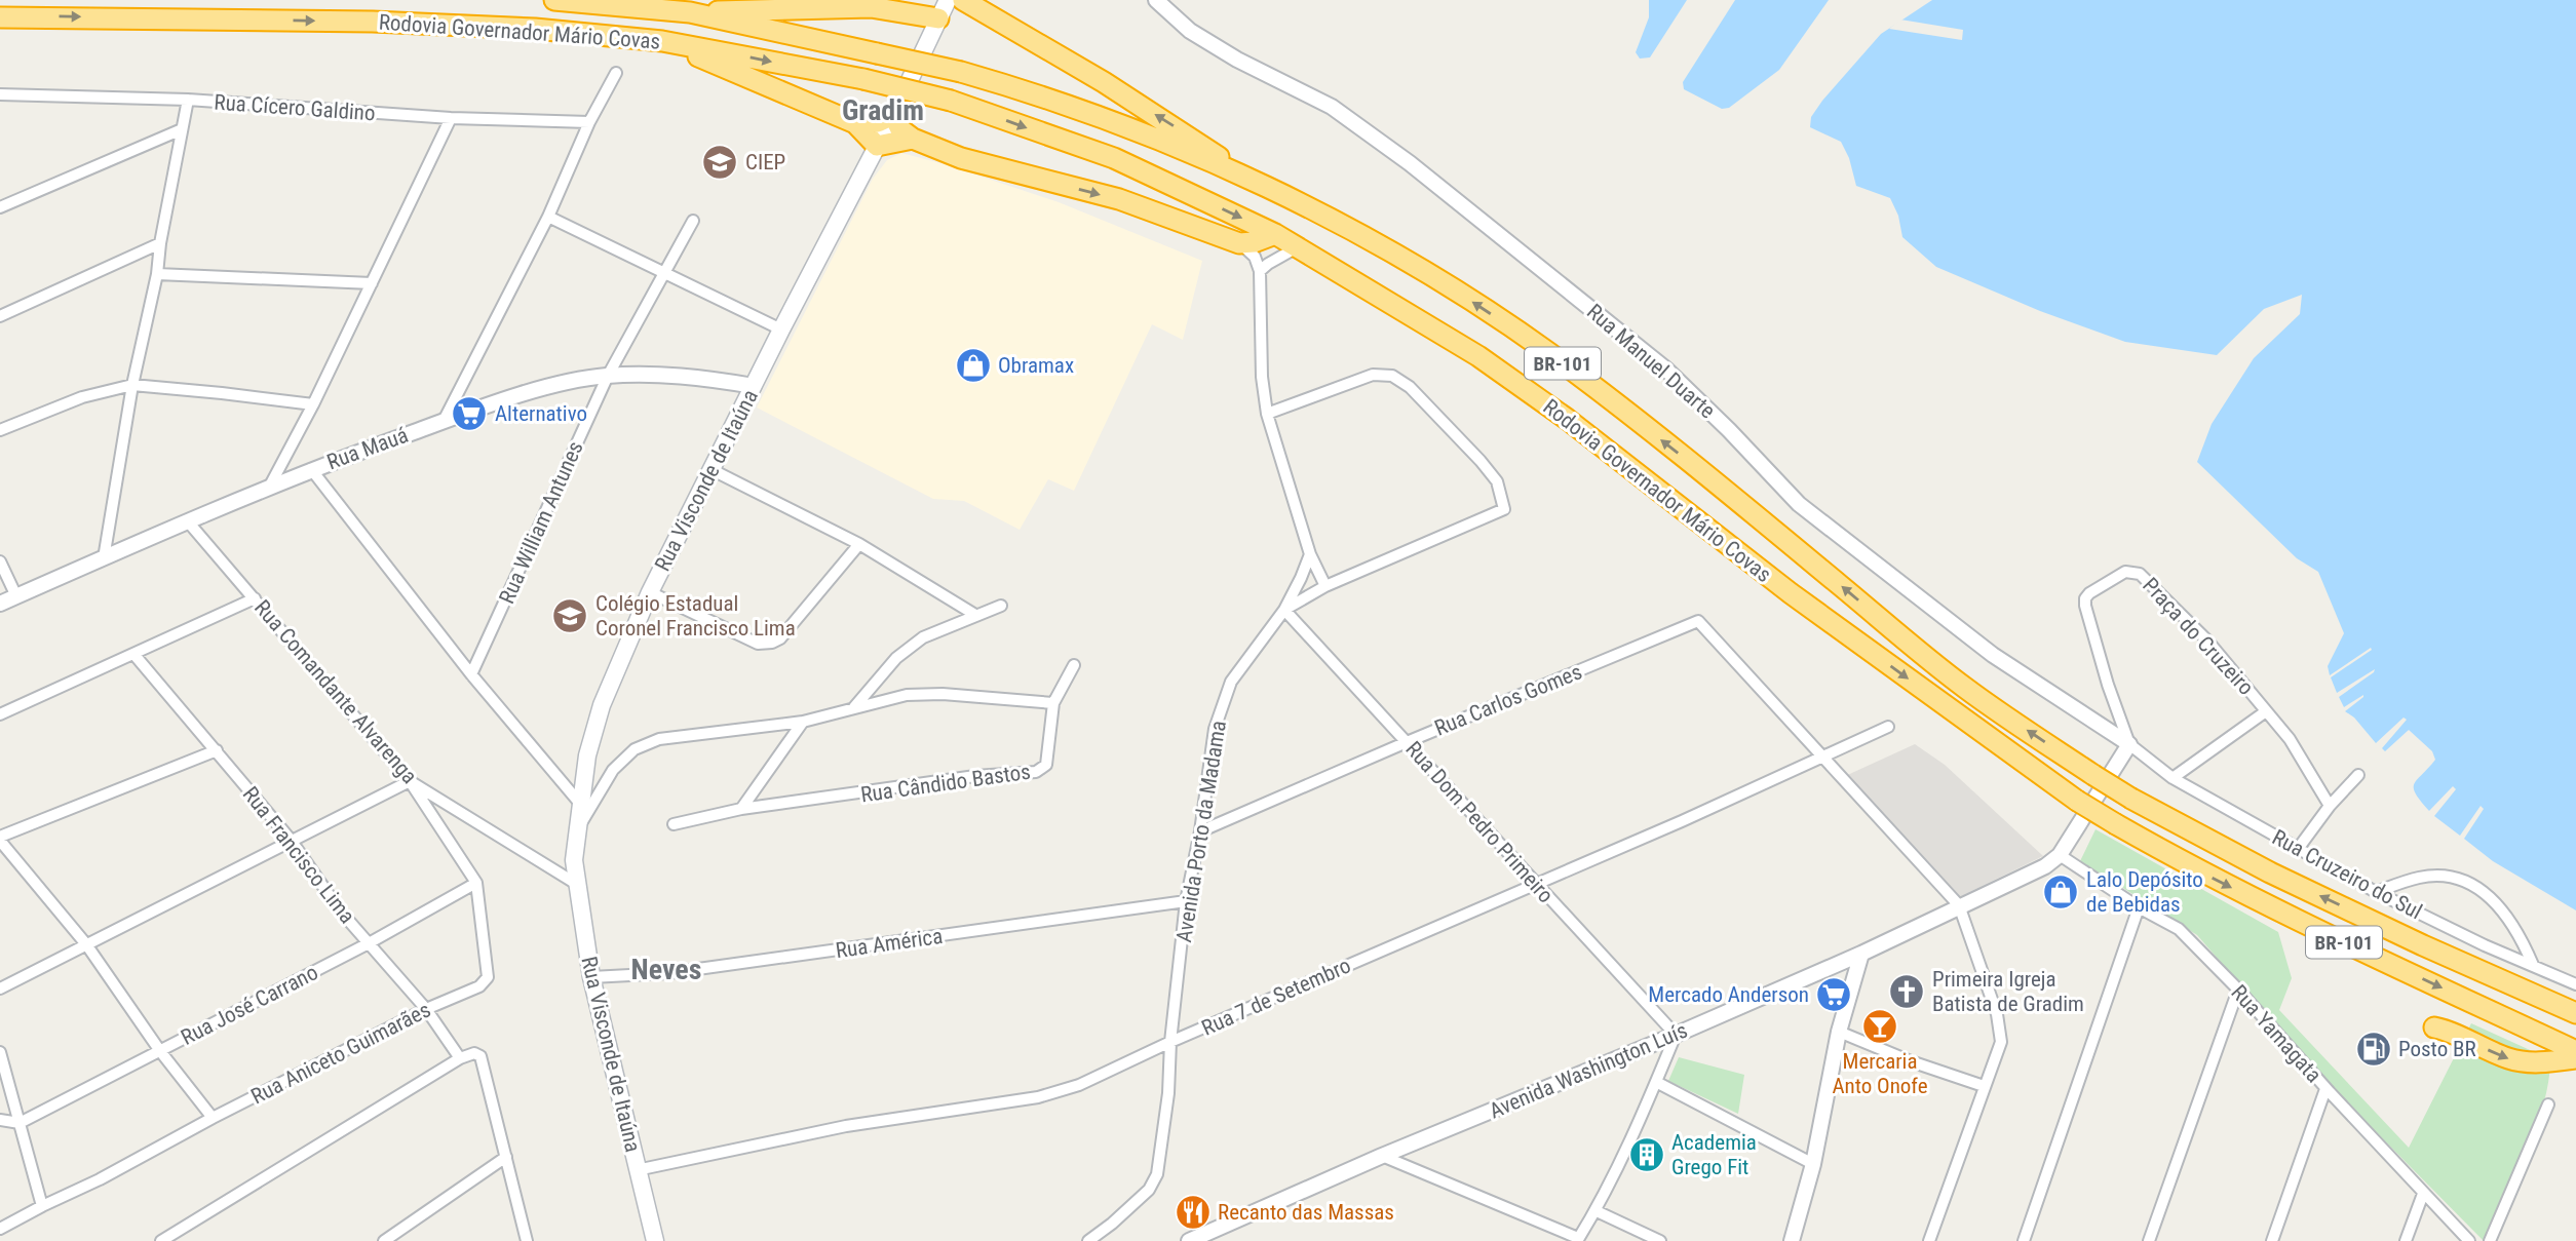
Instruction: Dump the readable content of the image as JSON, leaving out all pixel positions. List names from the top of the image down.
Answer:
{
  "streets": {
    "highway": ["Rodovia Governador Mário Covas", "BR-101"],
    "main road": ["Rua Visconde de Itaúna"],
    "street": [
      "Rua Cícero Galdino",
      "Rua Manuel Duarte",
      "Rua Mauá",
      "Rua William Antunes",
      "Praça do Cruzeiro",
      "Rua Comandante Alvarenga",
      "Rua Carlos Gomes",
      "Rua Cândido Bastos",
      "Rua Dom Pedro Primeiro",
      "Avenida Porto da Madama",
      "Rua Francisco Lima",
      "Rua Cruzeiro do Sul",
      "Rua América",
      "Rua 7 de Setembro",
      "Rua José Carrano",
      "Rua Yamagata",
      "Rua Aniceto Guimarães",
      "Avenida Washington Luís"
    ]
  },
  "crossings": [
    ["Rua Manuel Duarte", "Praça do Cruzeiro"],
    ["Rua Manuel Duarte", "Rua Cruzeiro do Sul"],
    ["Rua Manuel Duarte", "Avenida Washington Luís"],
    ["Rua Mauá", "Rua Visconde de Itaúna"],
    ["Rua Mauá", "Rua William Antunes"],
    ["Rua Mauá", "Rua Comandante Alvarenga"],
    ["Rua Visconde de Itaúna", "Rua Comandante Alvarenga"],
    ["Rua Visconde de Itaúna", "Rua América"],
    ["Rua Visconde de Itaúna", "Rua 7 de Setembro"],
    ["Praça do Cruzeiro", "Rua Cruzeiro do Sul"],
    ["Praça do Cruzeiro", "Avenida Washington Luís"],
    ["Rua Comandante Alvarenga", "Rua Aniceto Guimarães"],
    ["Rua Carlos Gomes", "Rua Dom Pedro Primeiro"],
    ["Rua Carlos Gomes", "Avenida Porto da Madama"],
    ["Rua Carlos Gomes", "Rua 7 de Setembro"],
    ["Rua Dom Pedro Primeiro", "Avenida Porto da Madama"],
    ["Rua Dom Pedro Primeiro", "Rua 7 de Setembro"],
    ["Rua Dom Pedro Primeiro", "Avenida Washington Luís"],
    ["Avenida Porto da Madama", "Rua América"],
    ["Avenida Porto da Madama", "Rua 7 de Setembro"],
    ["Rua Francisco Lima", "Rua José Carrano"],
    ["Rua Francisco Lima", "Rua Aniceto Guimarães"],
    ["Rua Cruzeiro do Sul", "Avenida Washington Luís"],
    ["Rua José Carrano", "Rua Aniceto Guimarães"],
    ["Rua Yamagata", "Avenida Washington Luís"]
  ],
  "districts": ["Gradim", "Neves"],
  "places": {
    "school or university": ["CIEP", "Colégio Estadual Coronel Francisco Lima"],
    "shop": ["Obramax", "Lalo Depósito de Bebidas"],
    "supermarket": ["Alternativo", "Mercado Anderson"],
    "church": ["Primeira Igreja Batista de Gradim"],
    "bar": ["Mercaria Anto Onofe"],
    "fuel station": ["Posto BR"],
    "building": ["Academia Grego Fit"],
    "restaurant": ["Recanto das Massas"]
  }
}
